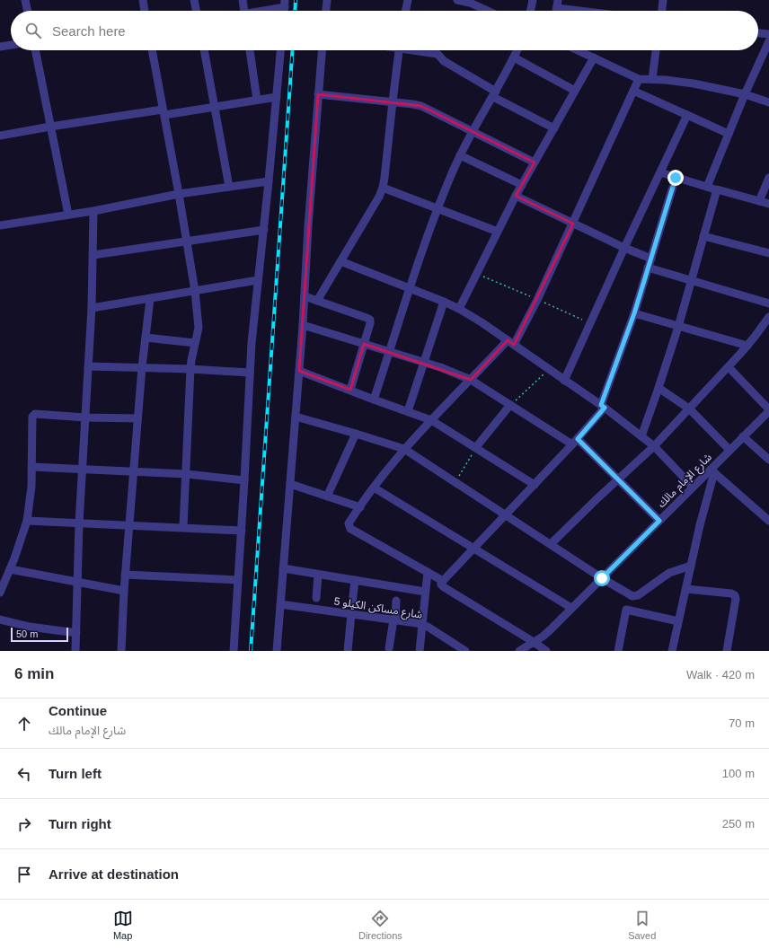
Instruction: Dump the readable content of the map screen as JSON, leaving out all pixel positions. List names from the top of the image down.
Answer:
{
  "streets": {
    "street": ["شارع الإمام مالك", "شارع مساكن الكيلو 5"]
  },
  "scale_bar": "50 m",
  "page": {
    "search": "Search here",
    "scale": "50 m",
    "heading": ["6 min", "Walk · 420 m"],
    "list": [
      ["Continue", "شارع الإمام مالك", "70 m"],
      ["Turn left", "100 m"],
      ["Turn right", "250 m"],
      "Arrive at destination"
    ],
    "nav": ["Map", "Directions", "Saved"]
  }
}
